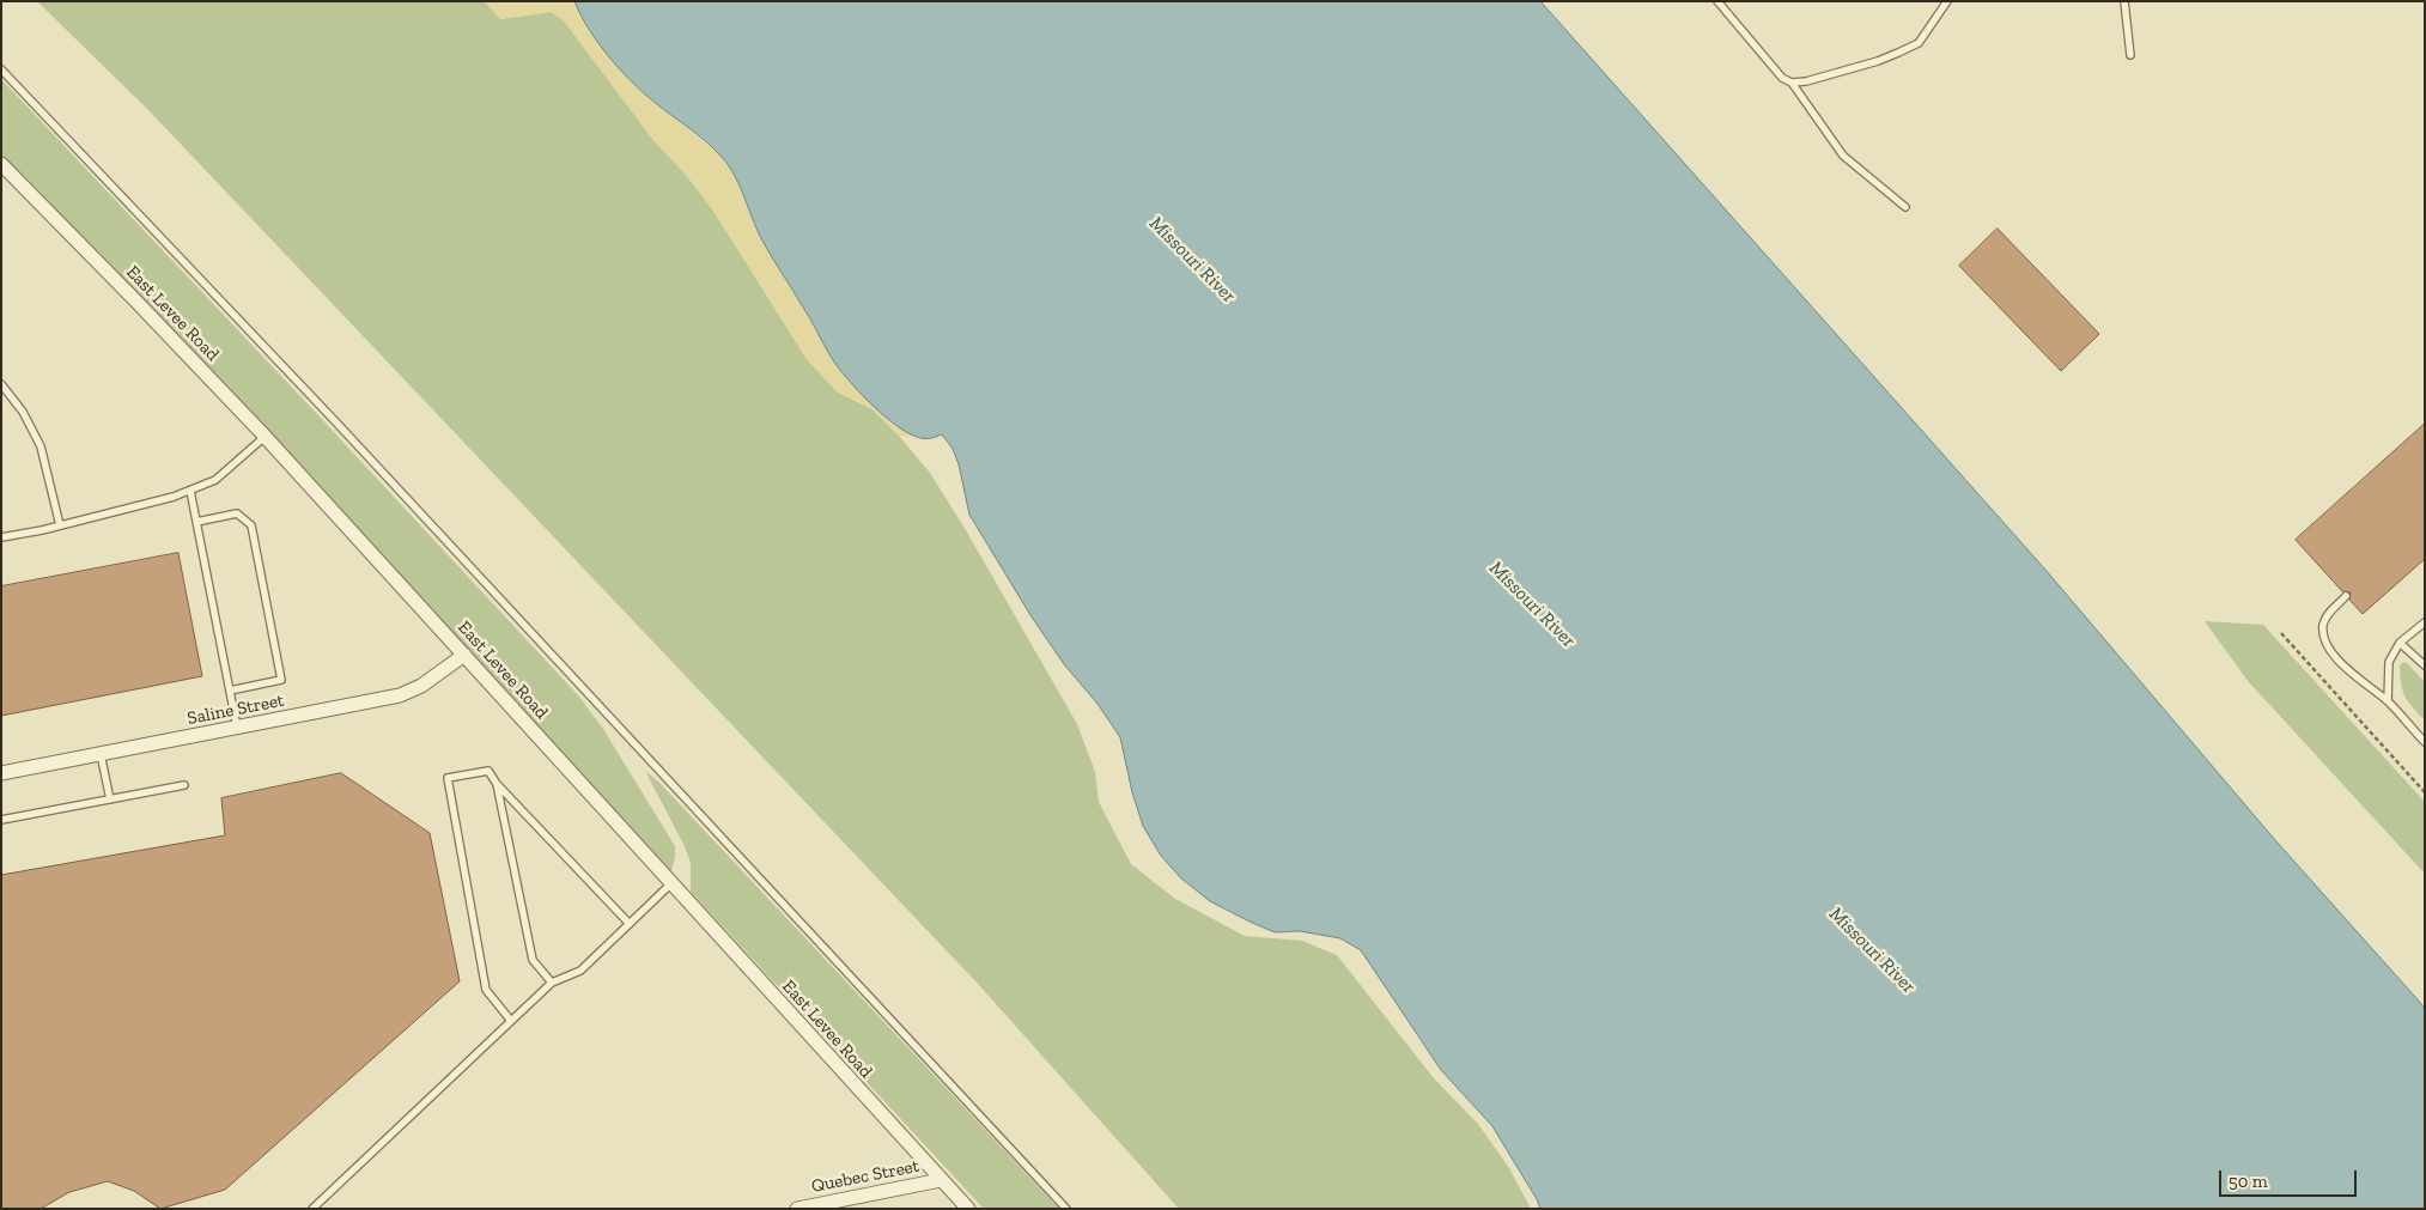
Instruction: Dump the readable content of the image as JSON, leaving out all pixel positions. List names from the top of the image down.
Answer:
{
  "streets": {
    "street": ["East Levee Road", "Saline Street", "Quebec Street"]
  },
  "crossings": [
    ["East Levee Road", "Saline Street"],
    ["East Levee Road", "Quebec Street"]
  ],
  "water": ["Missouri River"],
  "scale_bar": "50 m"
}
